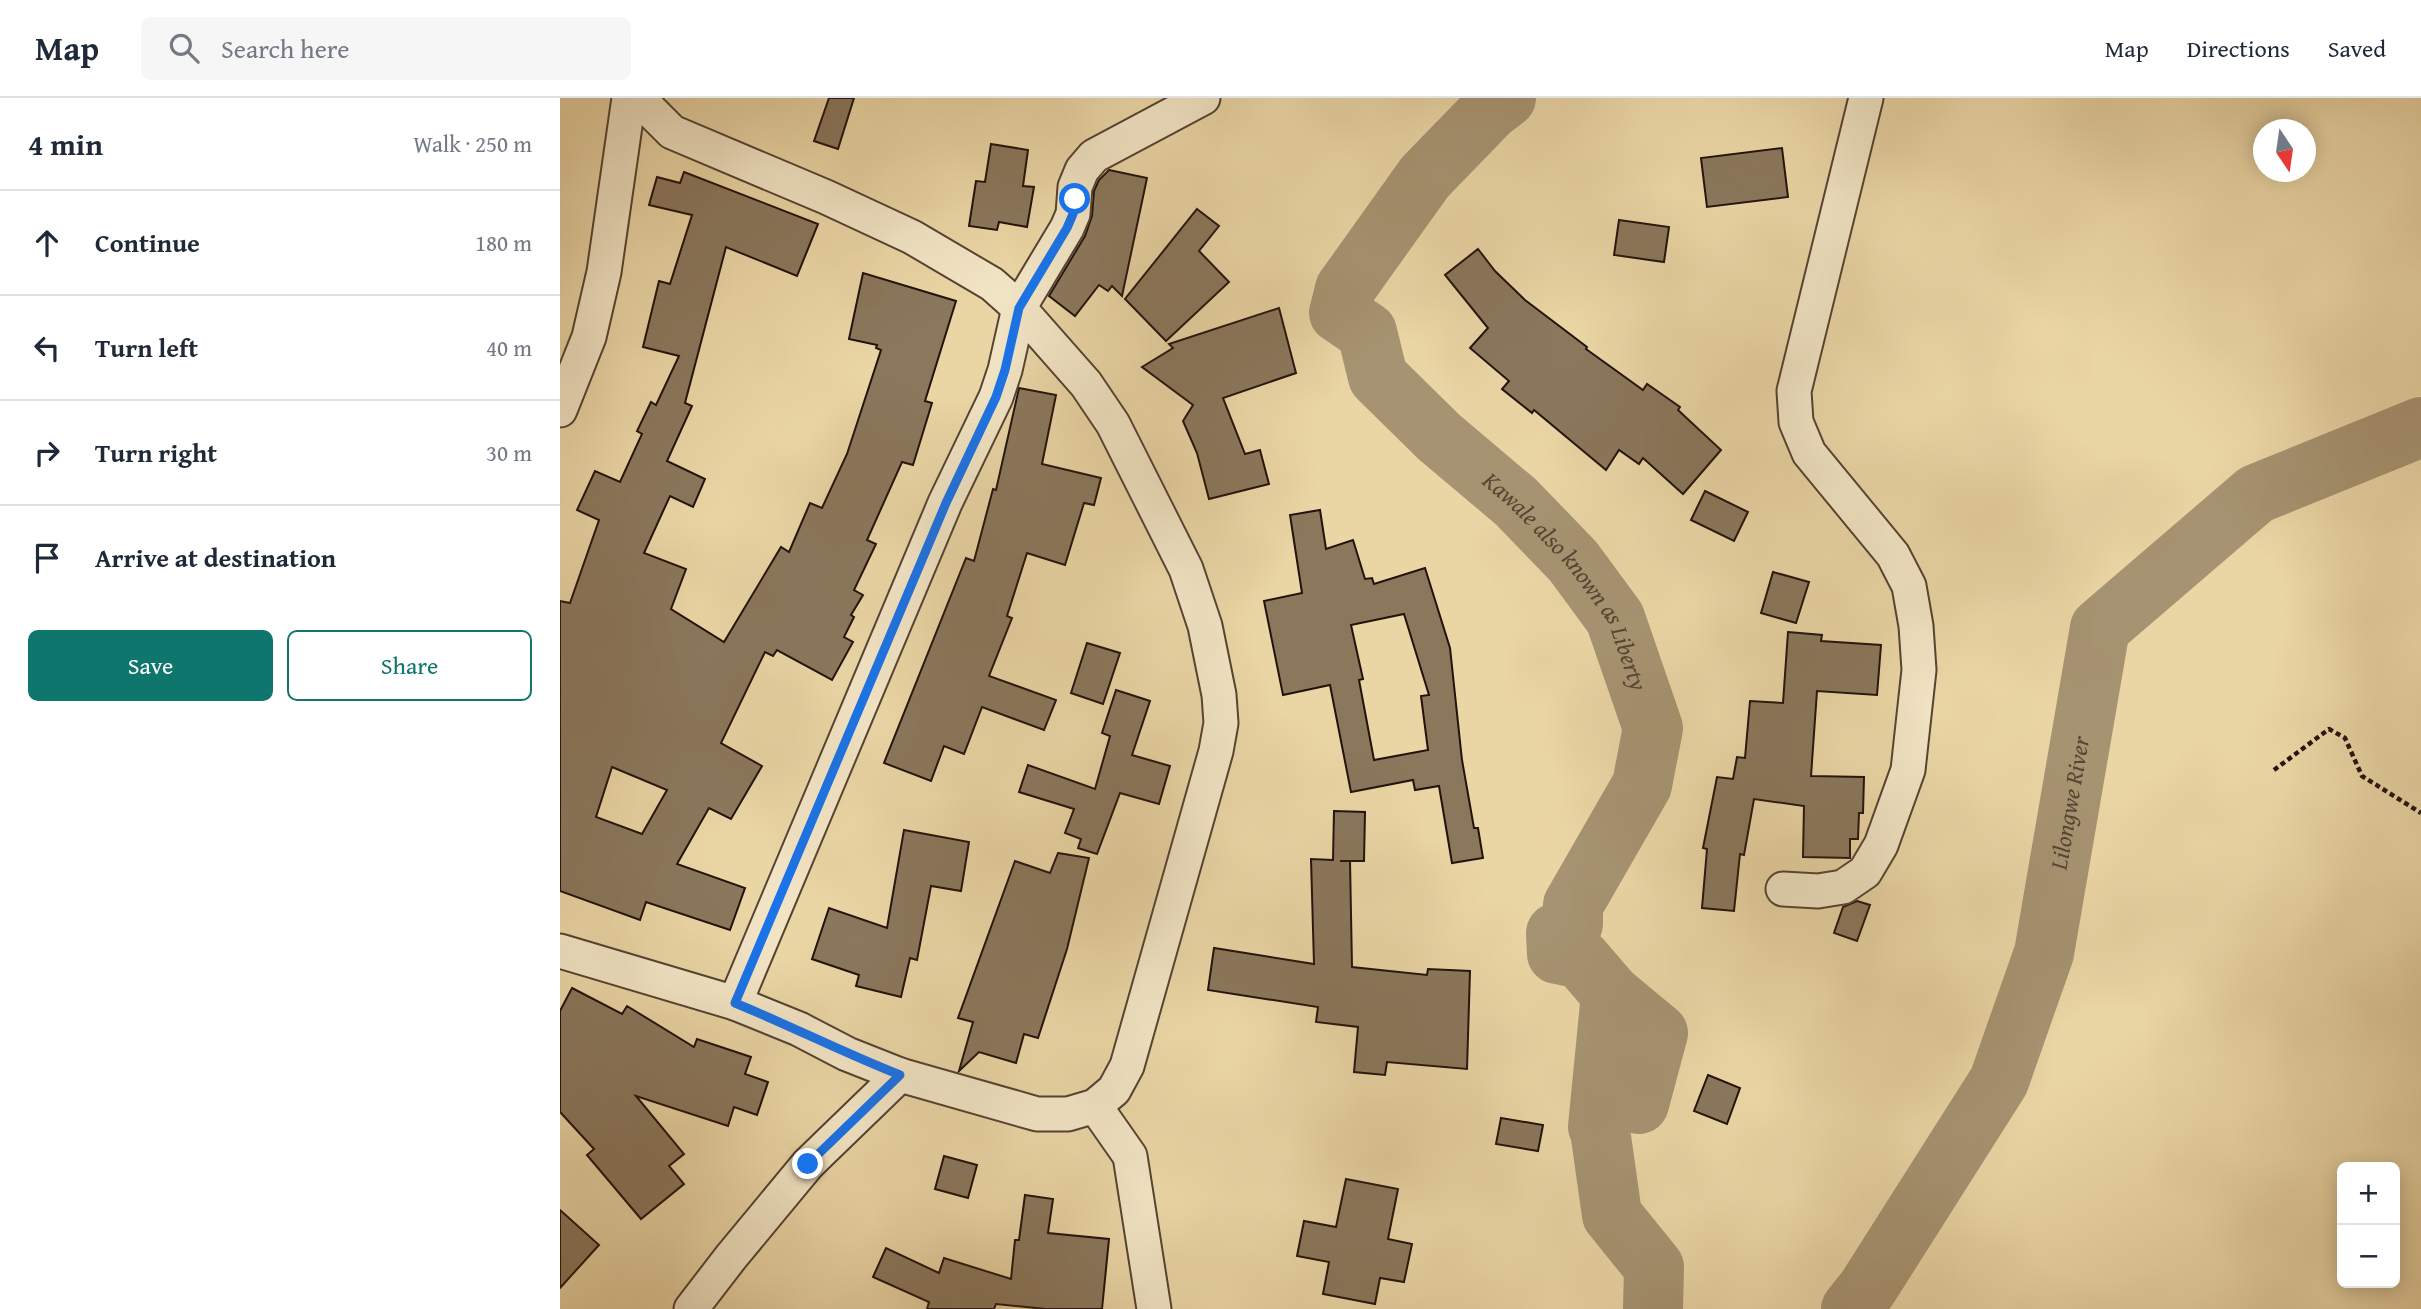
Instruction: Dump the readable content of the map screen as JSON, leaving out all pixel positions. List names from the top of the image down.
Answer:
{
  "water": ["Kawale also known as Liberty", "Lilongwe River"],
  "north": "bottom",
  "page": {
    "header": "Map",
    "search": "Search here",
    "nav": ["Map", "Directions", "Saved"],
    "heading": ["4 min", "Walk · 250 m"],
    "list": [
      ["Continue", "180 m"],
      ["Turn left", "40 m"],
      ["Turn right", "30 m"],
      "Arrive at destination"
    ],
    "buttons": ["Save", "Share"],
    "map_buttons": ["+", "−"]
  }
}
